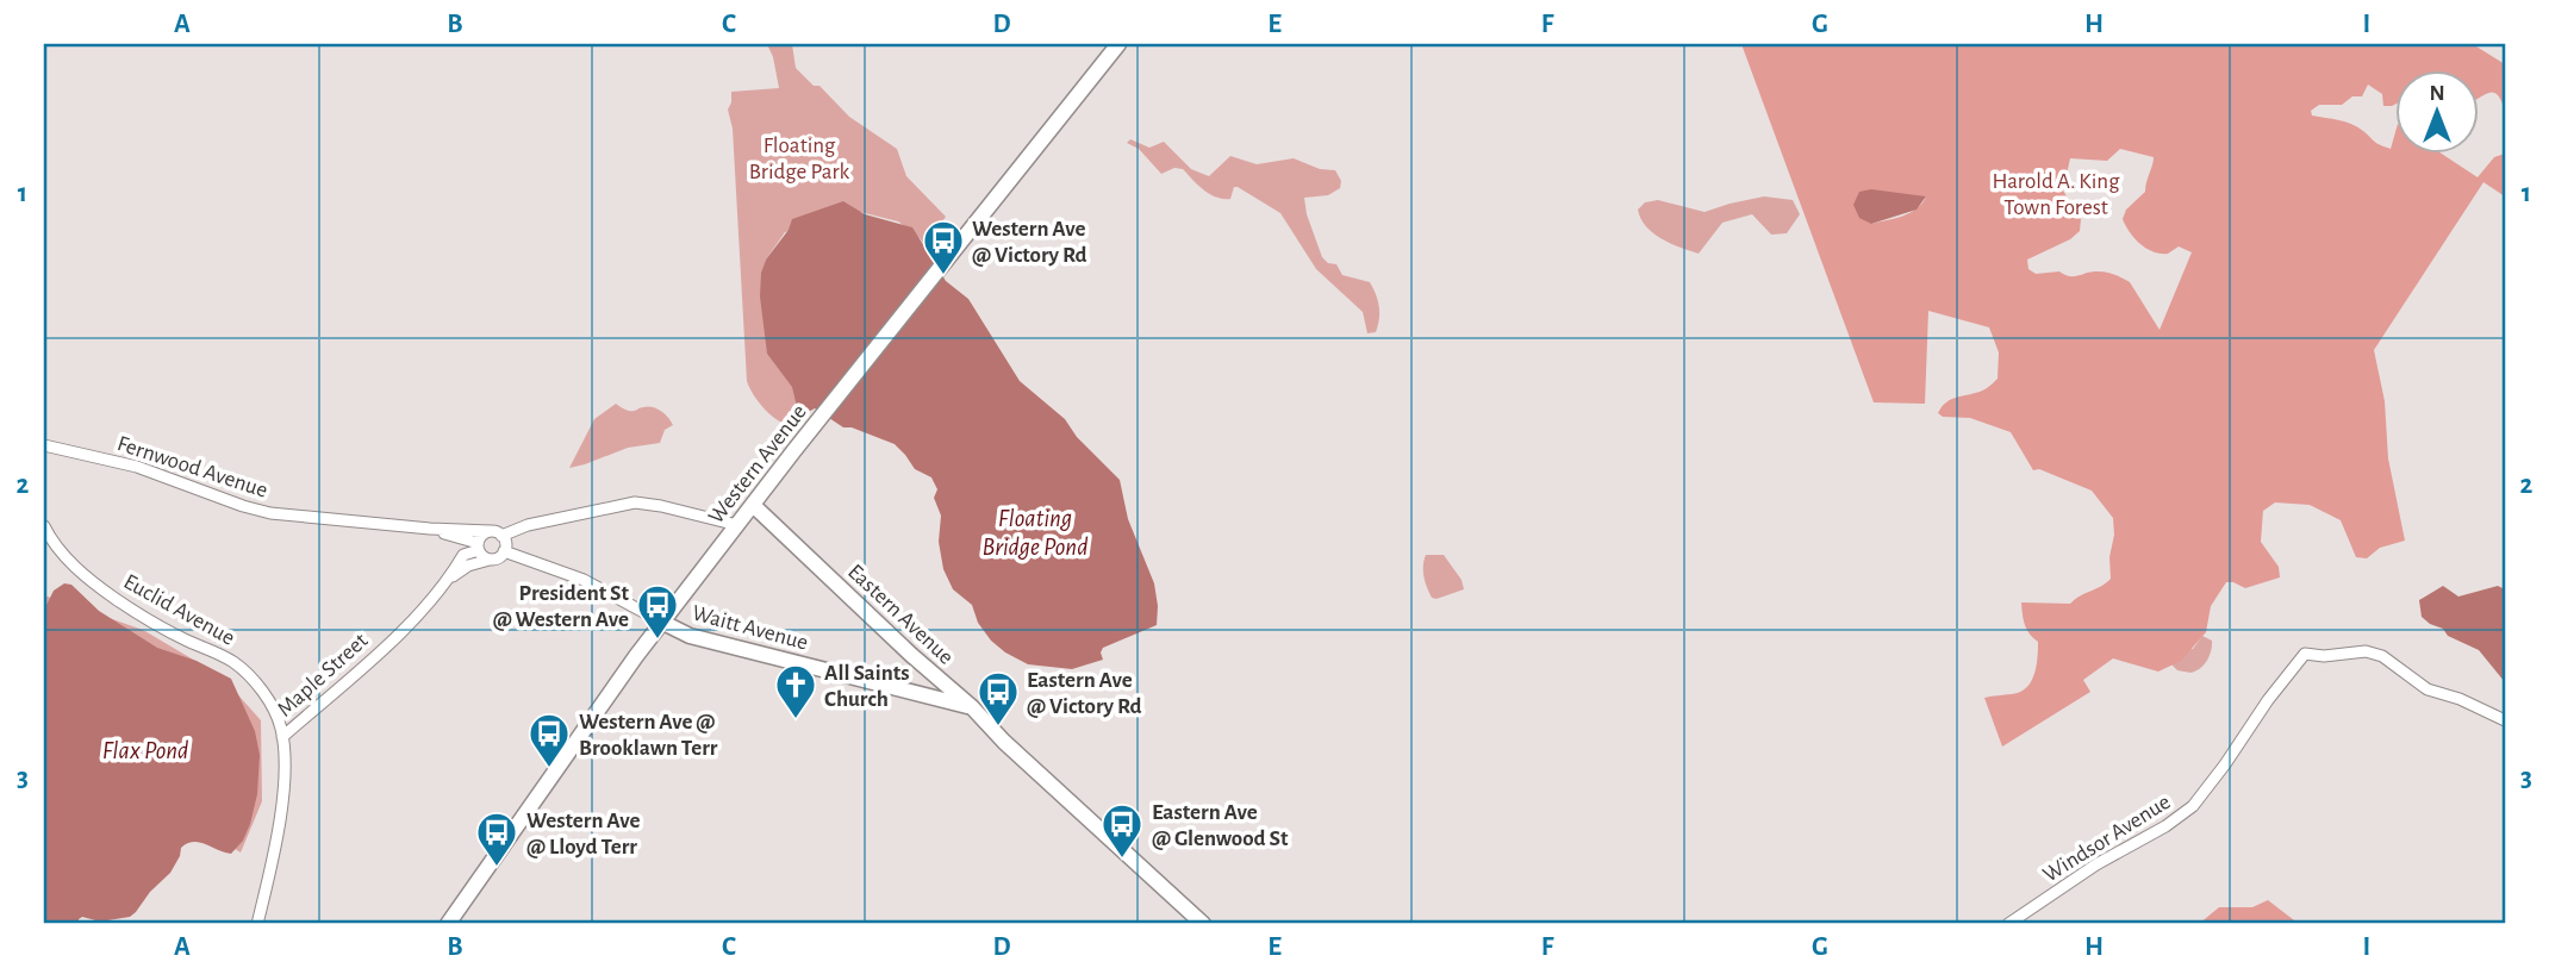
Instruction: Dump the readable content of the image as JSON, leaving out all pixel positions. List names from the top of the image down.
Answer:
{
  "streets": {
    "main road": ["Western Avenue", "Eastern Avenue", "Waitt Avenue"],
    "street": [
      "Fernwood Avenue",
      "Euclid Avenue",
      "Maple Street",
      "Windsor Avenue"
    ]
  },
  "crossings": [
    ["Western Avenue", "Eastern Avenue"],
    ["Western Avenue", "Waitt Avenue"],
    ["Fernwood Avenue", "Maple Street"],
    ["Euclid Avenue", "Maple Street"],
    ["Eastern Avenue", "Waitt Avenue"]
  ],
  "water": ["Floating Bridge Pond", "Flax Pond"],
  "parks": ["Floating Bridge Park", "Harold A. King Town Forest"],
  "places": {
    "bus stop": [
      "Western Ave @ Victory Rd",
      "President St @ Western Ave",
      "Eastern Ave @ Victory Rd",
      "Western Ave @ Brooklawn Terr",
      "Eastern Ave @ Glenwood St",
      "Western Ave @ Lloyd Terr"
    ],
    "church": ["All Saints Church"]
  },
  "north": "top",
  "grid": {
    "columns": [
      "A",
      "B",
      "C",
      "D",
      "E",
      "F",
      "G",
      "H",
      "I"
    ],
    "rows": ["1", "2", "3"]
  }
}
